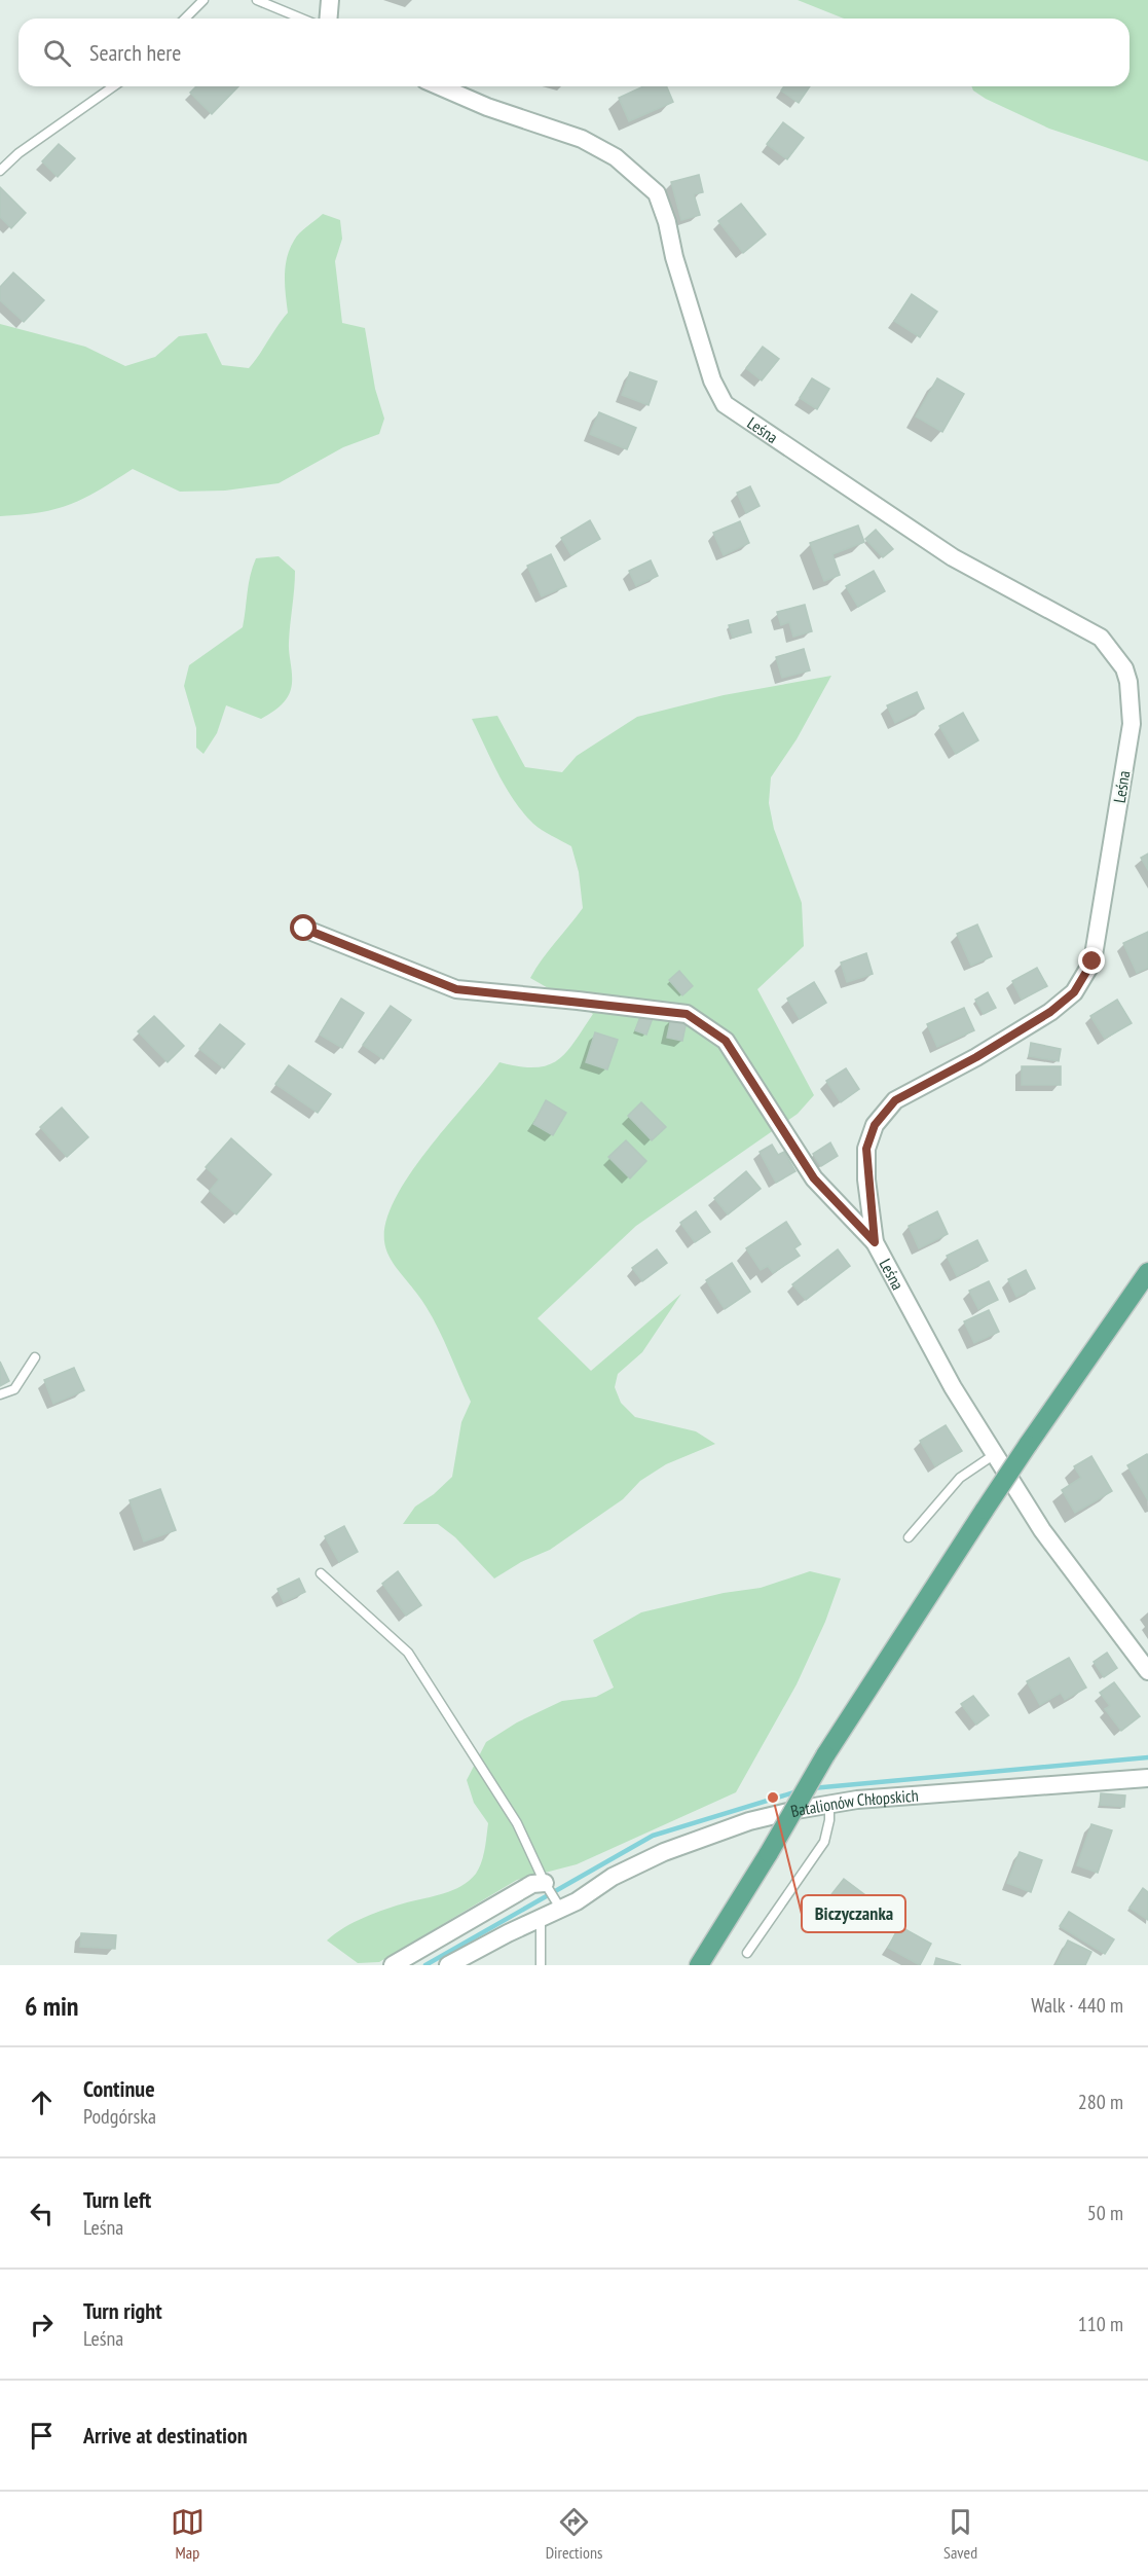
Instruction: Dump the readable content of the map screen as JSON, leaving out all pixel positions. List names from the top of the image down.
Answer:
{
  "streets": {
    "street": ["Leśna", "Batalionów Chłopskich"]
  },
  "places": ["Biczyczanka"],
  "page": {
    "search": "Search here",
    "heading": ["6 min", "Walk · 440 m"],
    "list": [
      ["Continue", "Podgórska", "280 m"],
      ["Turn left", "Leśna", "50 m"],
      ["Turn right", "Leśna", "110 m"],
      "Arrive at destination"
    ],
    "nav": ["Map", "Directions", "Saved"]
  }
}
